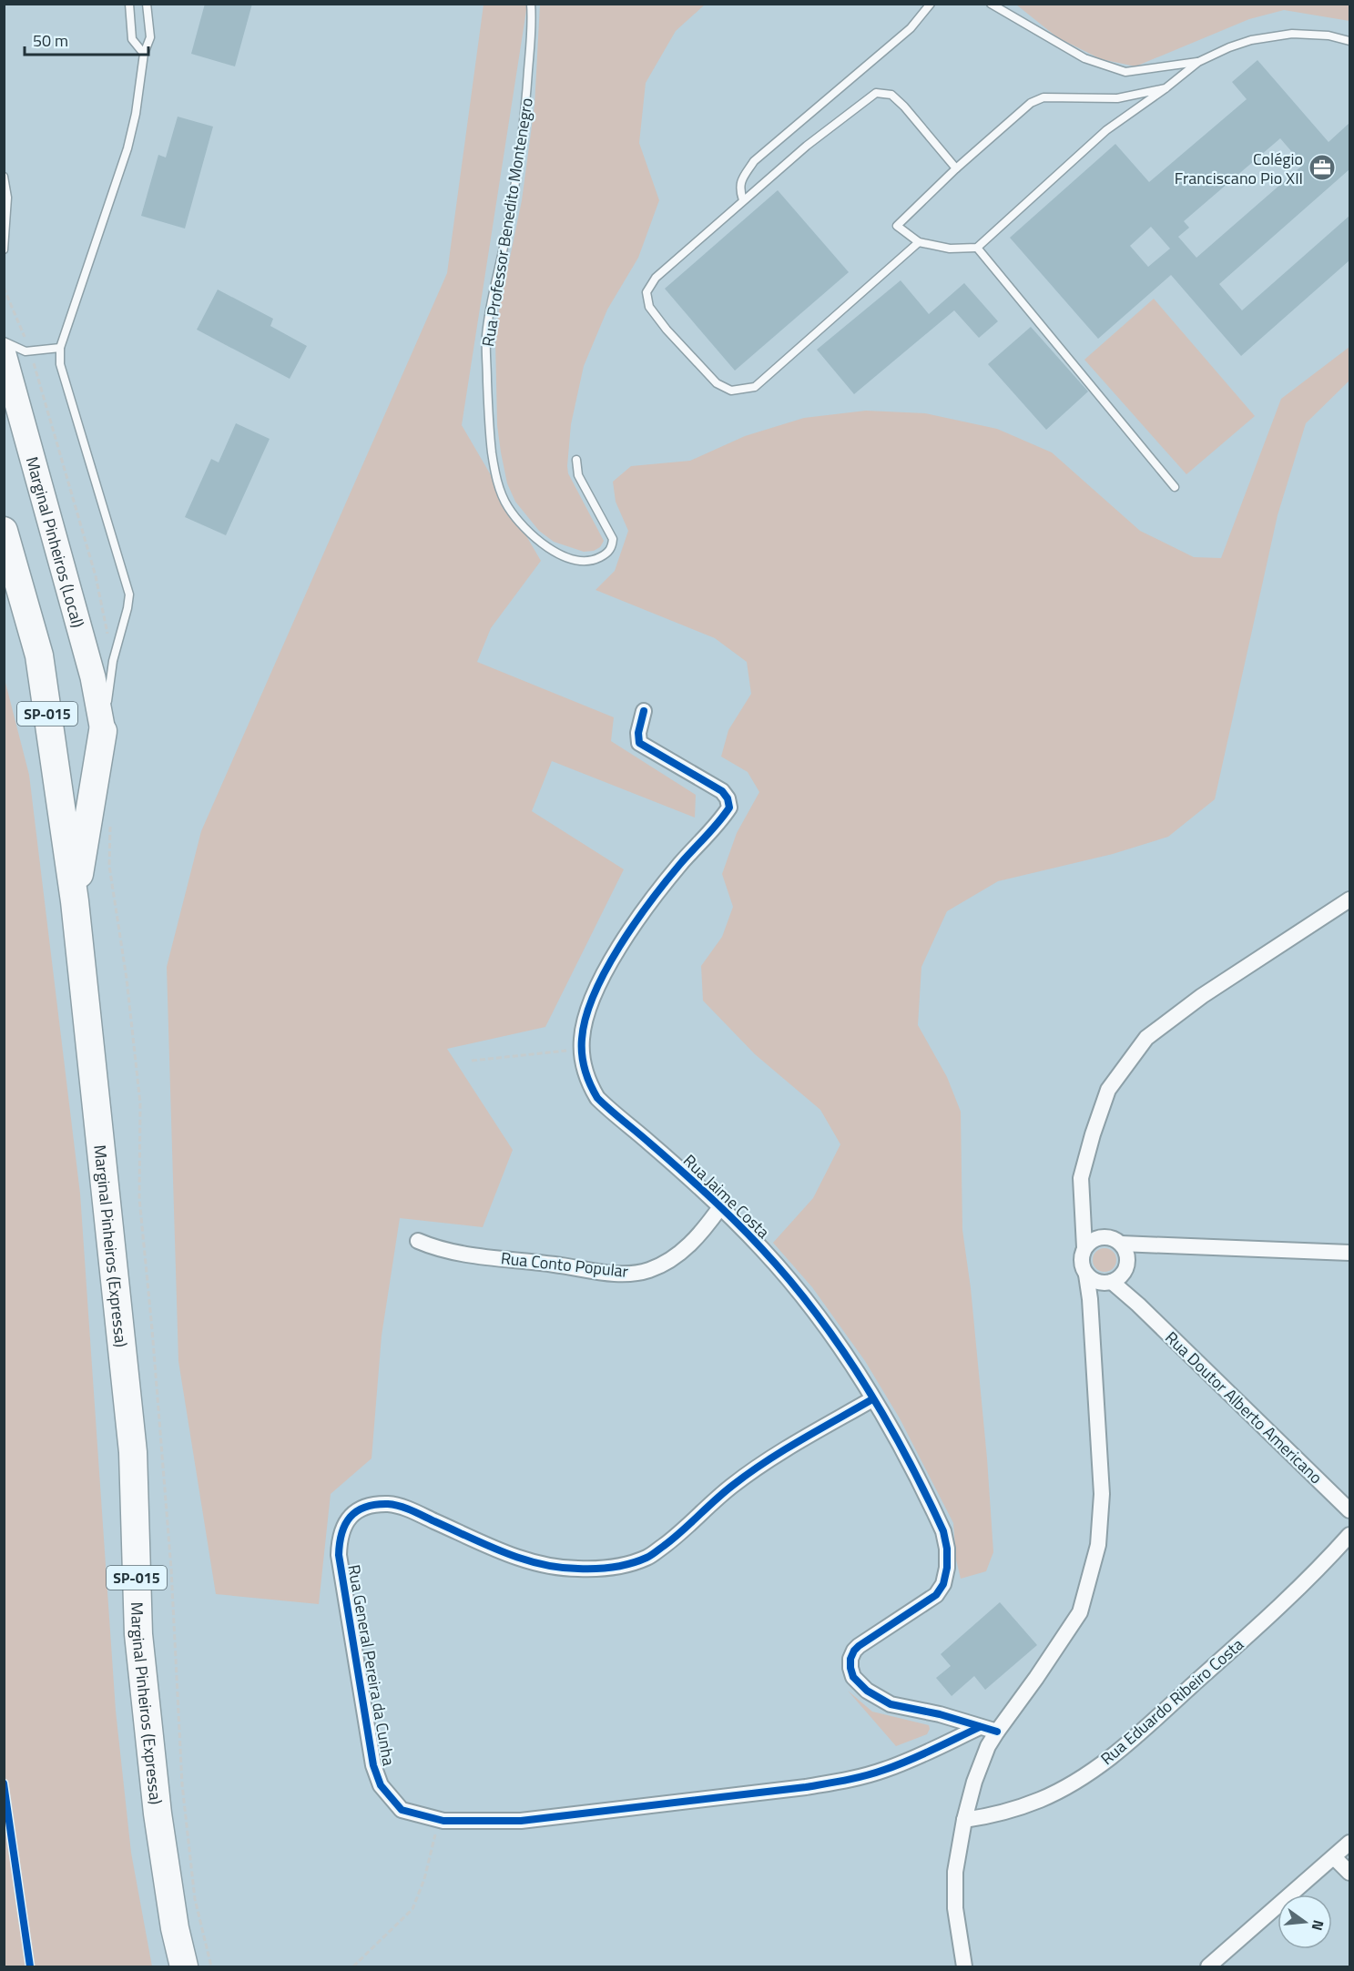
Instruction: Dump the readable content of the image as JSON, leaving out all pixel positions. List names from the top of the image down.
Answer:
{
  "streets": {
    "highway": ["SP-015", "Marginal Pinheiros (Expressa)"],
    "main road": ["Marginal Pinheiros (Local)"],
    "street": [
      "Rua Jaime Costa",
      "Rua Conto Popular",
      "Rua Doutor Alberto Americano",
      "Rua General Pereira da Cunha",
      "Rua Eduardo Ribeiro Costa"
    ],
    "lane": ["Rua Professor Benedito Montenegro"]
  },
  "crossings": [
    ["Rua Jaime Costa", "Rua Conto Popular"],
    ["Rua Jaime Costa", "Rua General Pereira da Cunha"]
  ],
  "places": {
    "office": ["Colégio Franciscano Pio XII"]
  },
  "scale_bar": "50 m",
  "north": "right"
}
